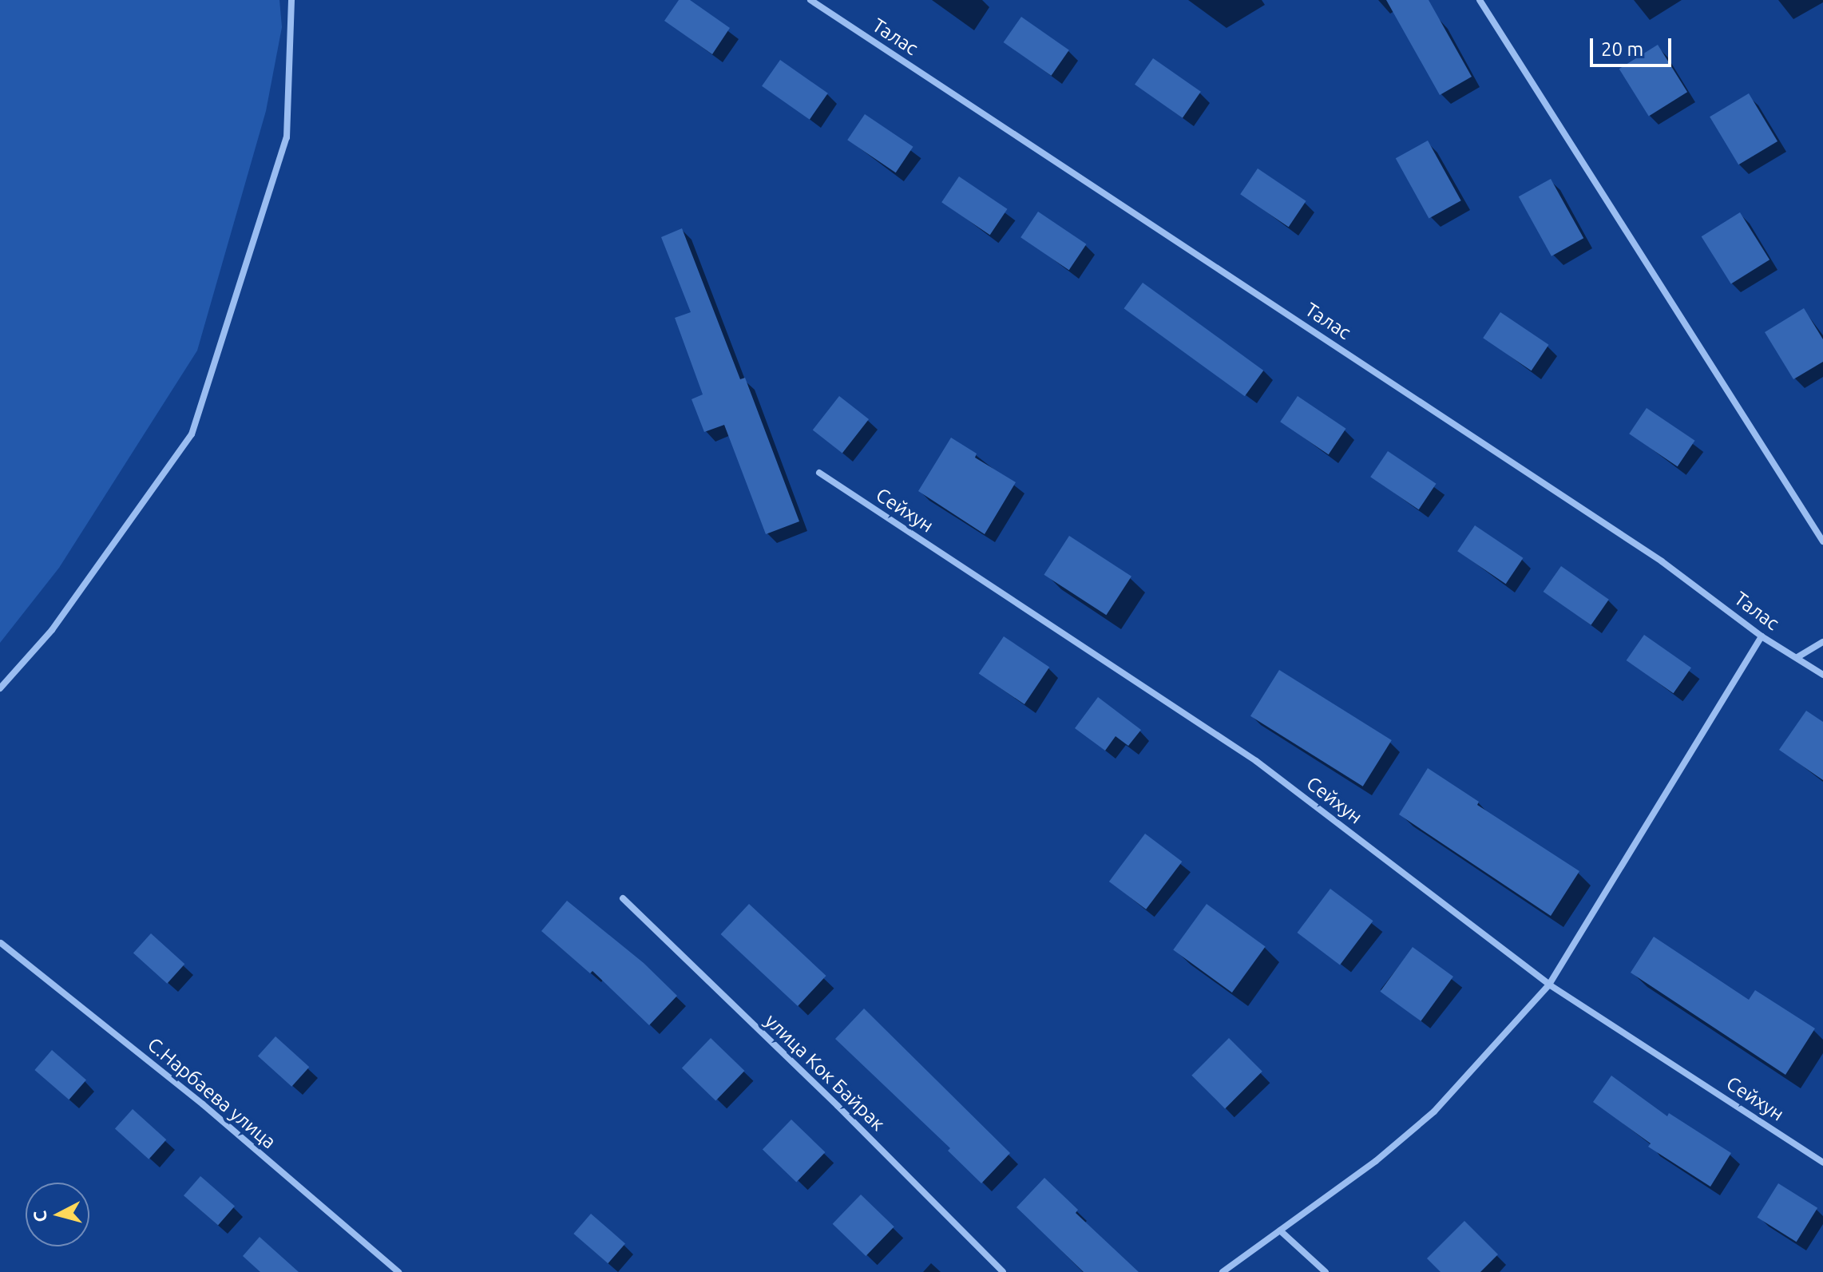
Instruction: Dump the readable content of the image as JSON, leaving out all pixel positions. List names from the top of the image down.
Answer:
{
  "streets": {
    "street": [
      "Талас",
      "Сейхун",
      "улица Кок Байрак",
      "С.Нарбаева улица"
    ]
  },
  "scale_bar": "20 m",
  "north": "left"
}
